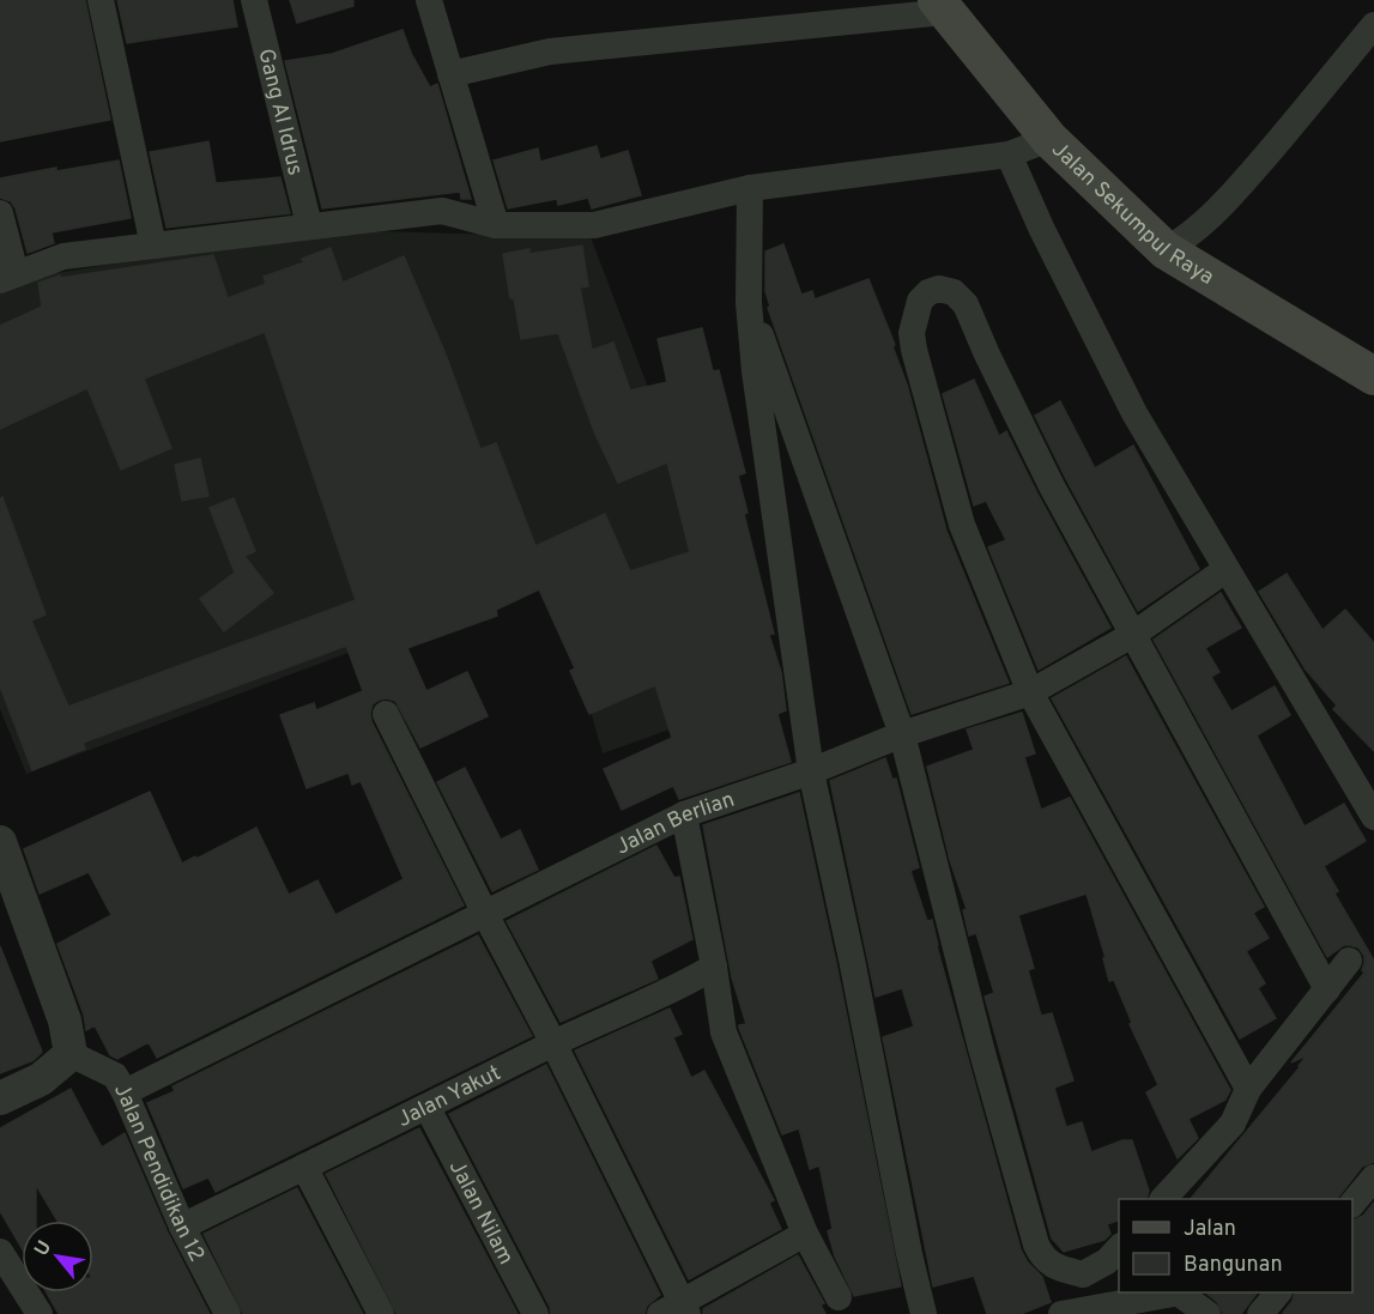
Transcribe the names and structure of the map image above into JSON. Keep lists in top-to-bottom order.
{
  "streets": {
    "main road": ["Jalan Sekumpul Raya"],
    "street": [
      "Gang Al Idrus",
      "Jalan Berlian",
      "Jalan Yakut",
      "Jalan Pendidikan 12",
      "Jalan Nilam"
    ]
  },
  "crossings": [
    ["Jalan Berlian", "Jalan Pendidikan 12"],
    ["Jalan Yakut", "Jalan Pendidikan 12"],
    ["Jalan Yakut", "Jalan Nilam"]
  ],
  "legend": ["Jalan", "Bangunan"],
  "north": "top left"
}
